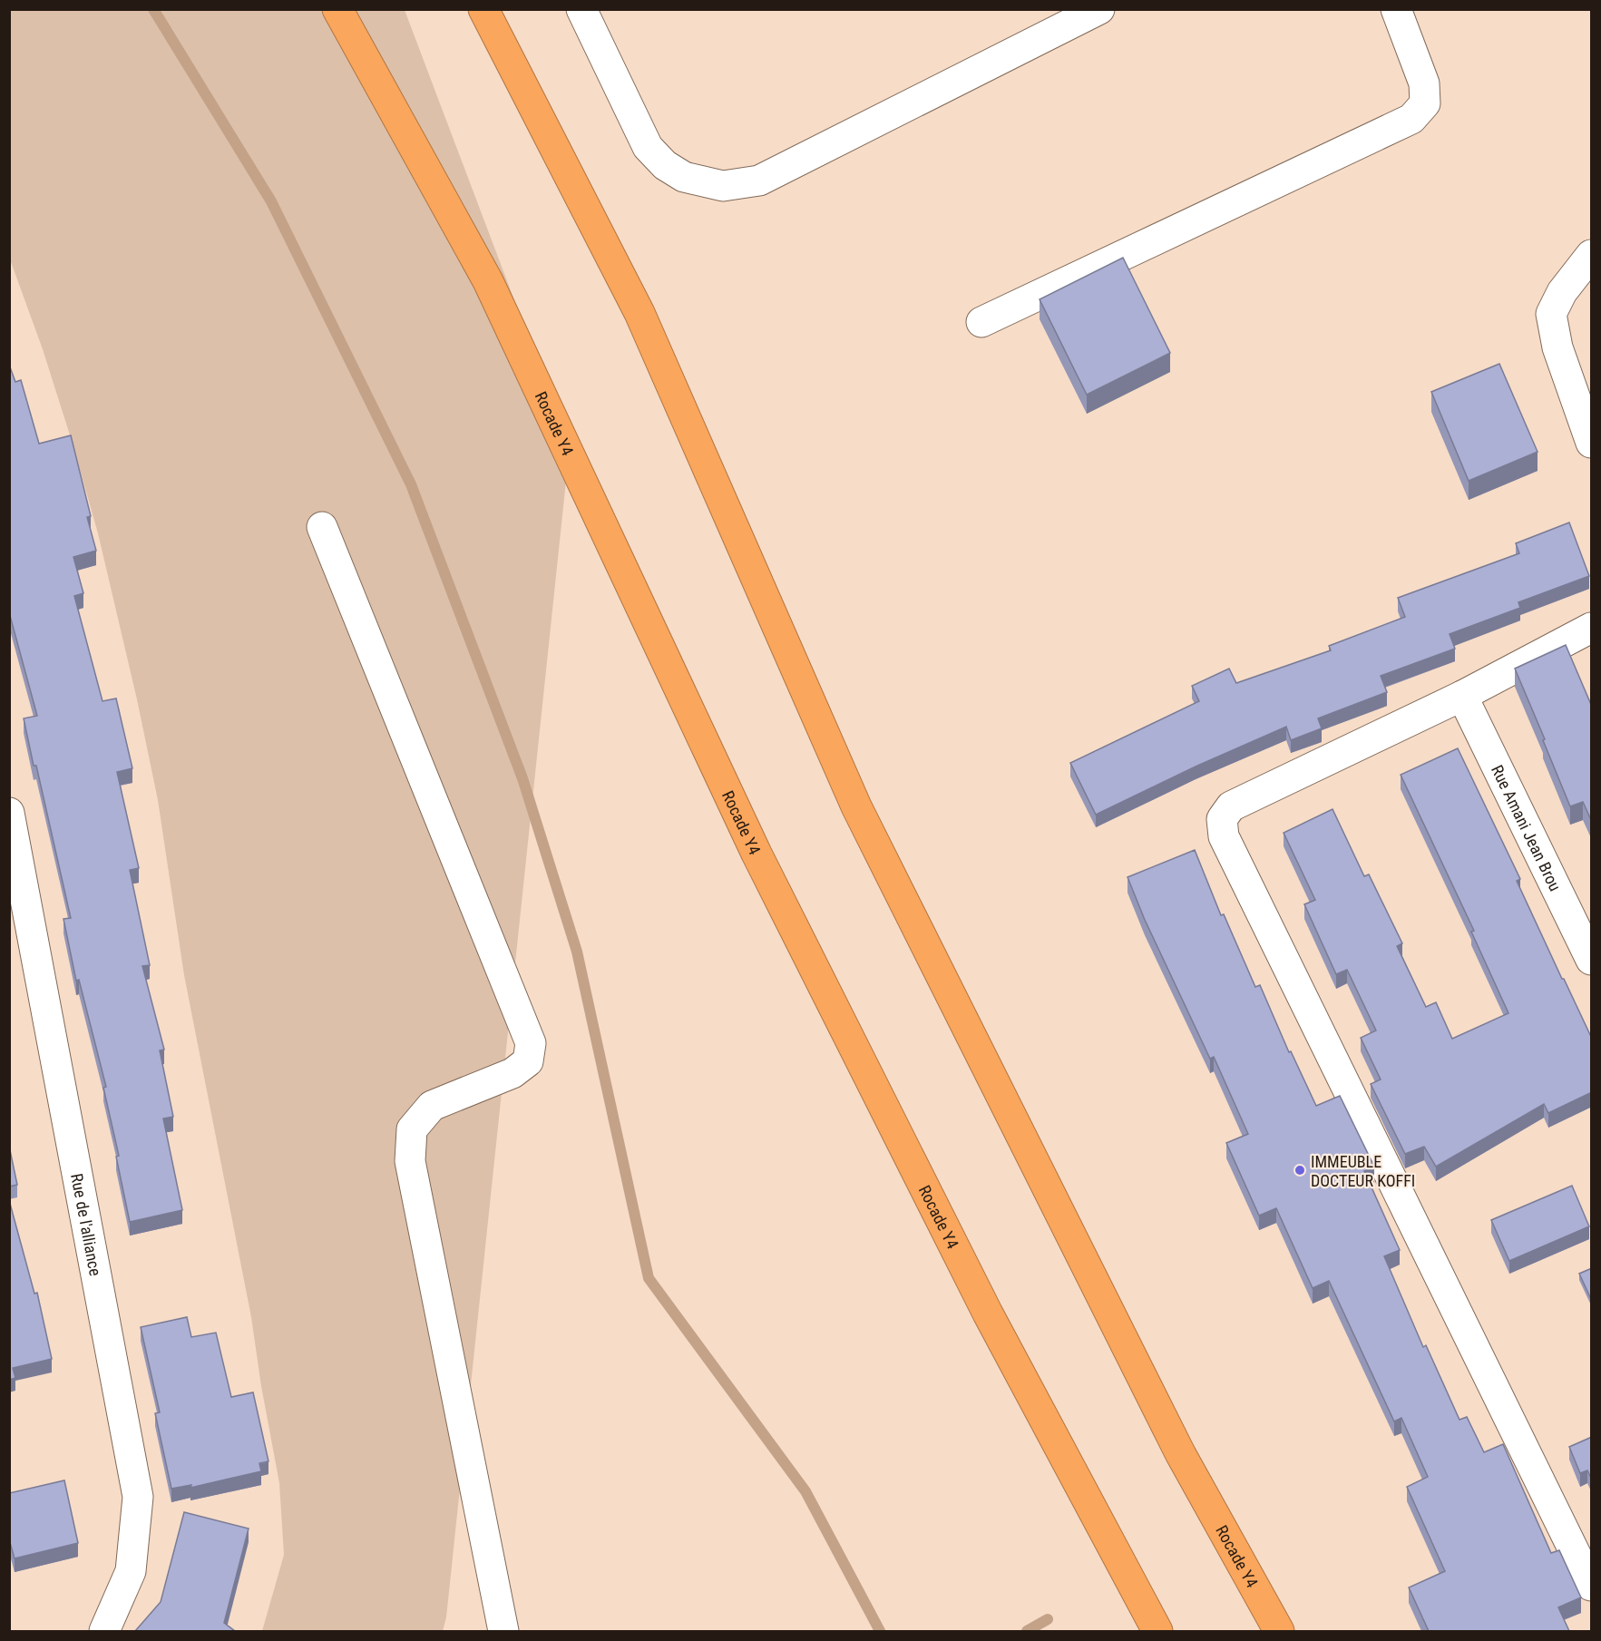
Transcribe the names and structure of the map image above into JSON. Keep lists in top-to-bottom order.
{
  "streets": {
    "highway": ["Rocade Y4"],
    "street": ["Rue Amani Jean Brou", "Rue de l'alliance"]
  },
  "places": ["IMMEUBLE DOCTEUR KOFFI"]
}
